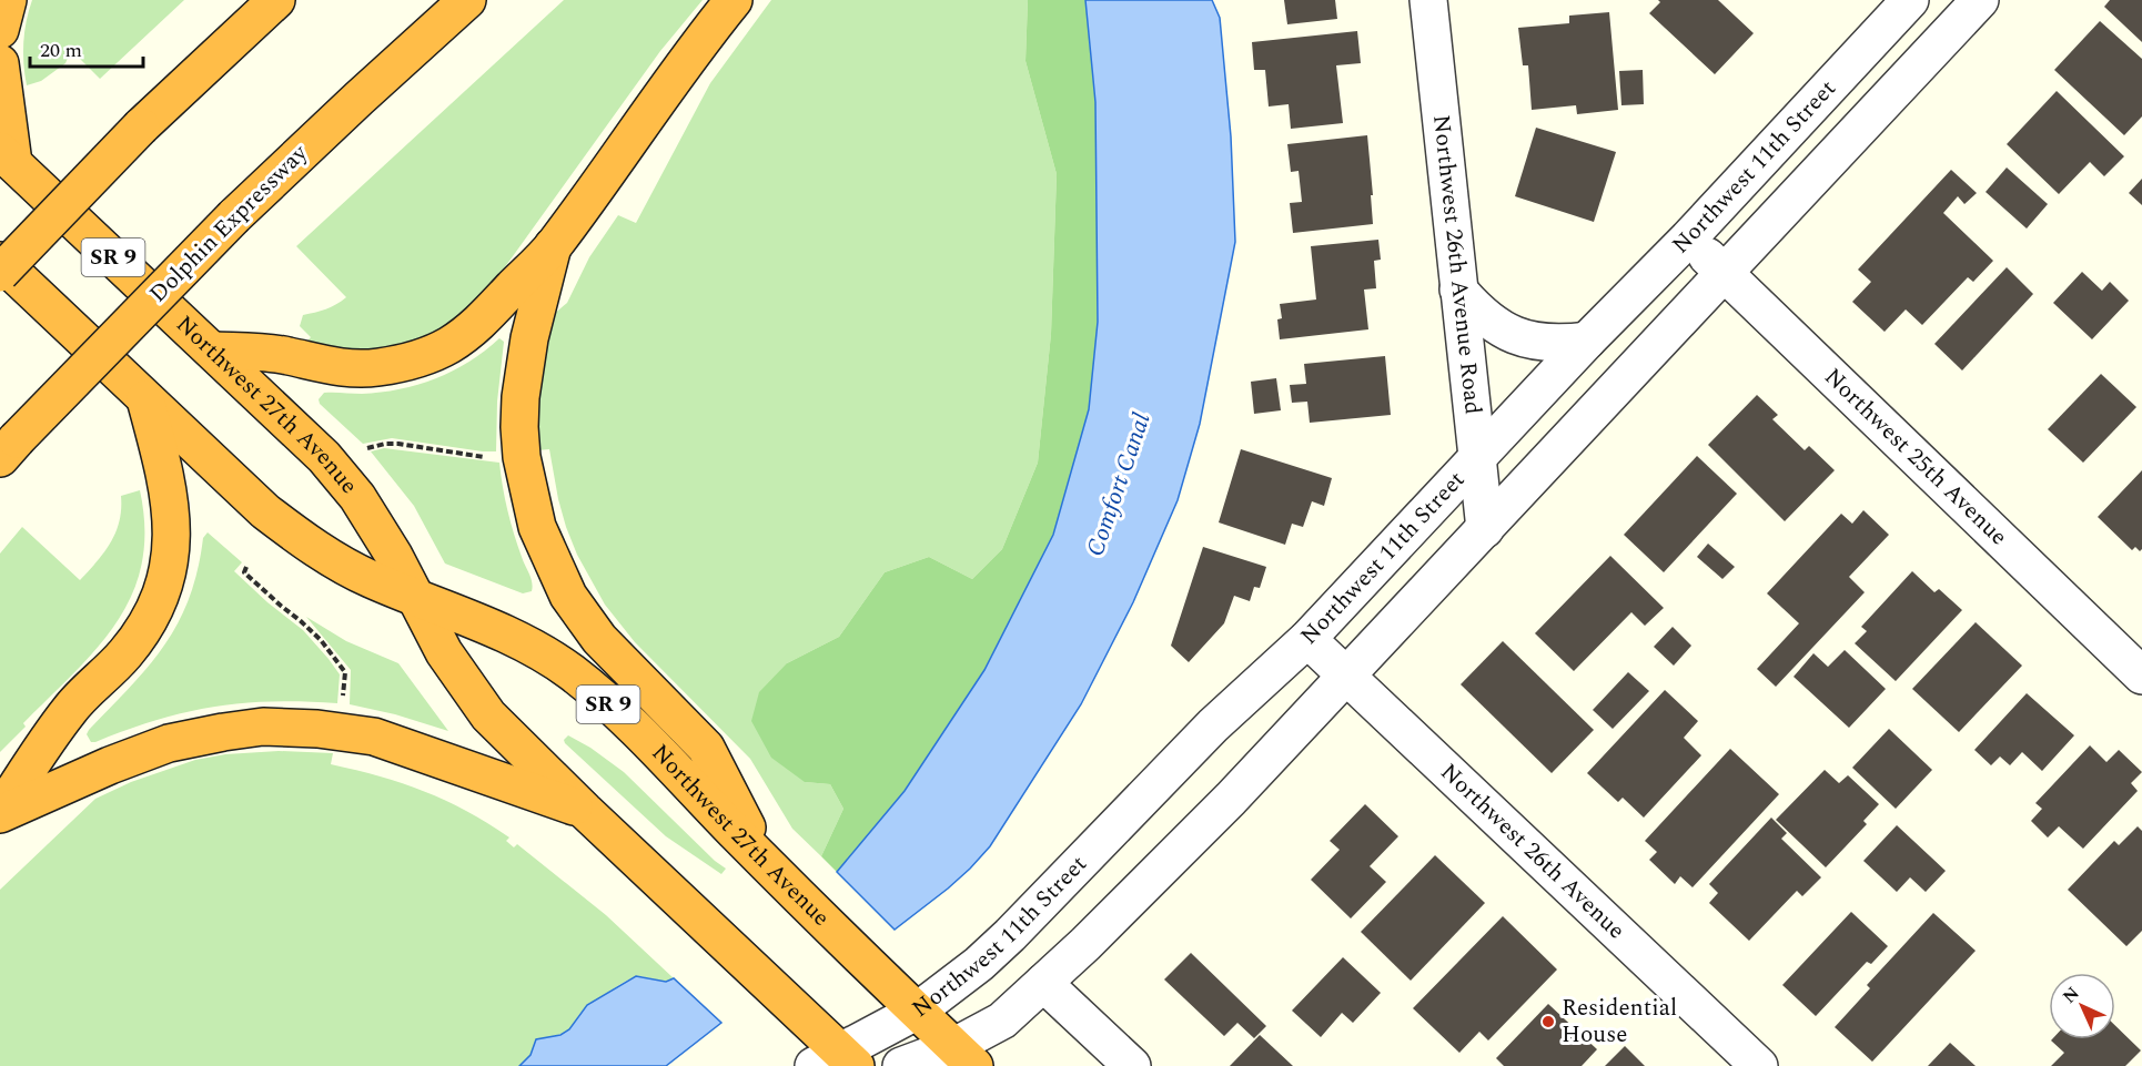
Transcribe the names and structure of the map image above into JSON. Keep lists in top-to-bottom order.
{
  "streets": {
    "highway": ["Dolphin Expressway", "SR 9", "Northwest 27th Avenue"],
    "street": [
      "Northwest 11th Street",
      "Northwest 26th Avenue Road",
      "Northwest 25th Avenue",
      "Northwest 26th Avenue"
    ]
  },
  "crossings": [
    ["Northwest 11th Street", "Northwest 26th Avenue Road"],
    ["Northwest 11th Street", "Northwest 27th Avenue"],
    ["Northwest 11th Street", "Northwest 25th Avenue"],
    ["Northwest 11th Street", "Northwest 26th Avenue"]
  ],
  "water": ["Comfort Canal"],
  "places": ["Residential House"],
  "scale_bar": "20 m",
  "north": "top left"
}
